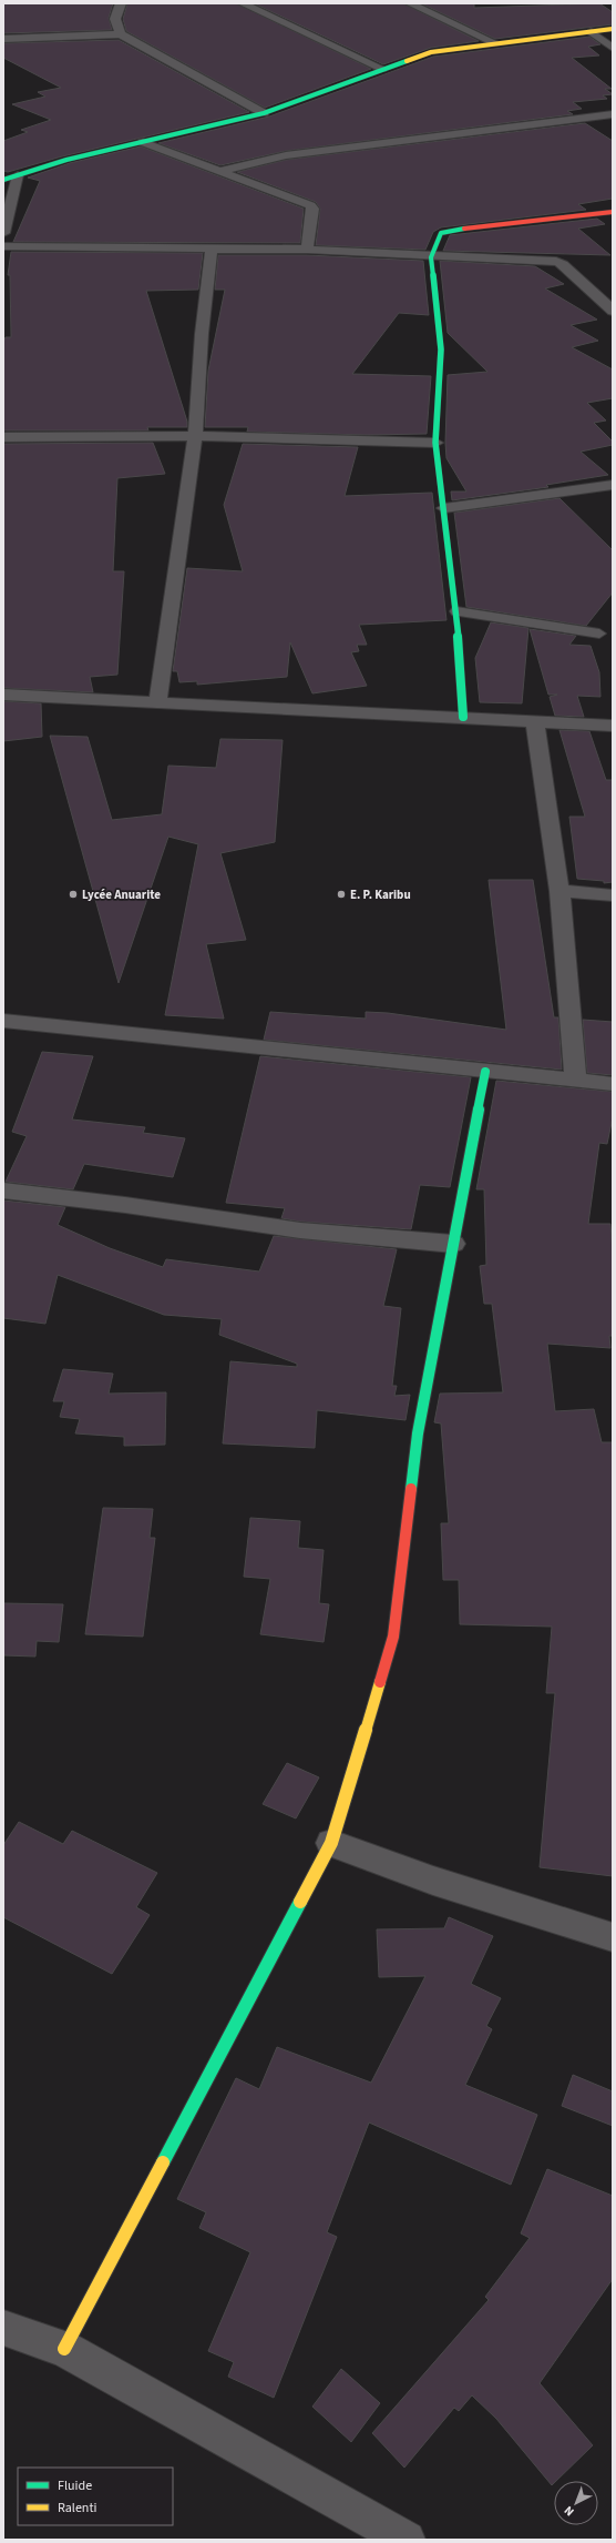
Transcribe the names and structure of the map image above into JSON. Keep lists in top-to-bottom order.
{
  "places": ["Lycée Anuarite", "E. P. Karibu"],
  "legend": ["Fluide", "Ralenti"],
  "north": "bottom left"
}
